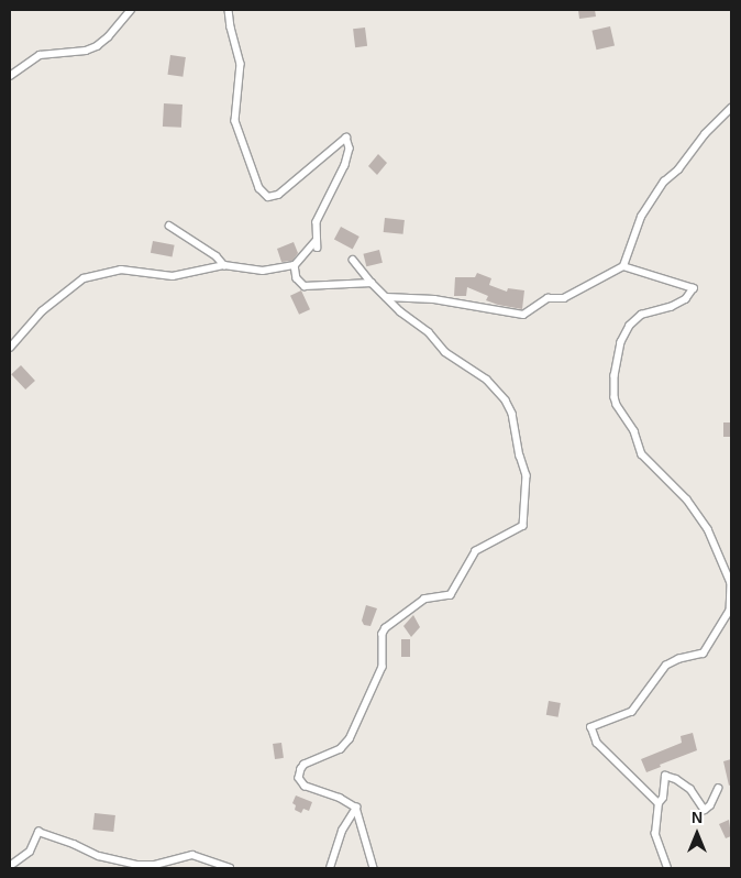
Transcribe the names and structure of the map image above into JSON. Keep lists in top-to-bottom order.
{
  "north": "top"
}
